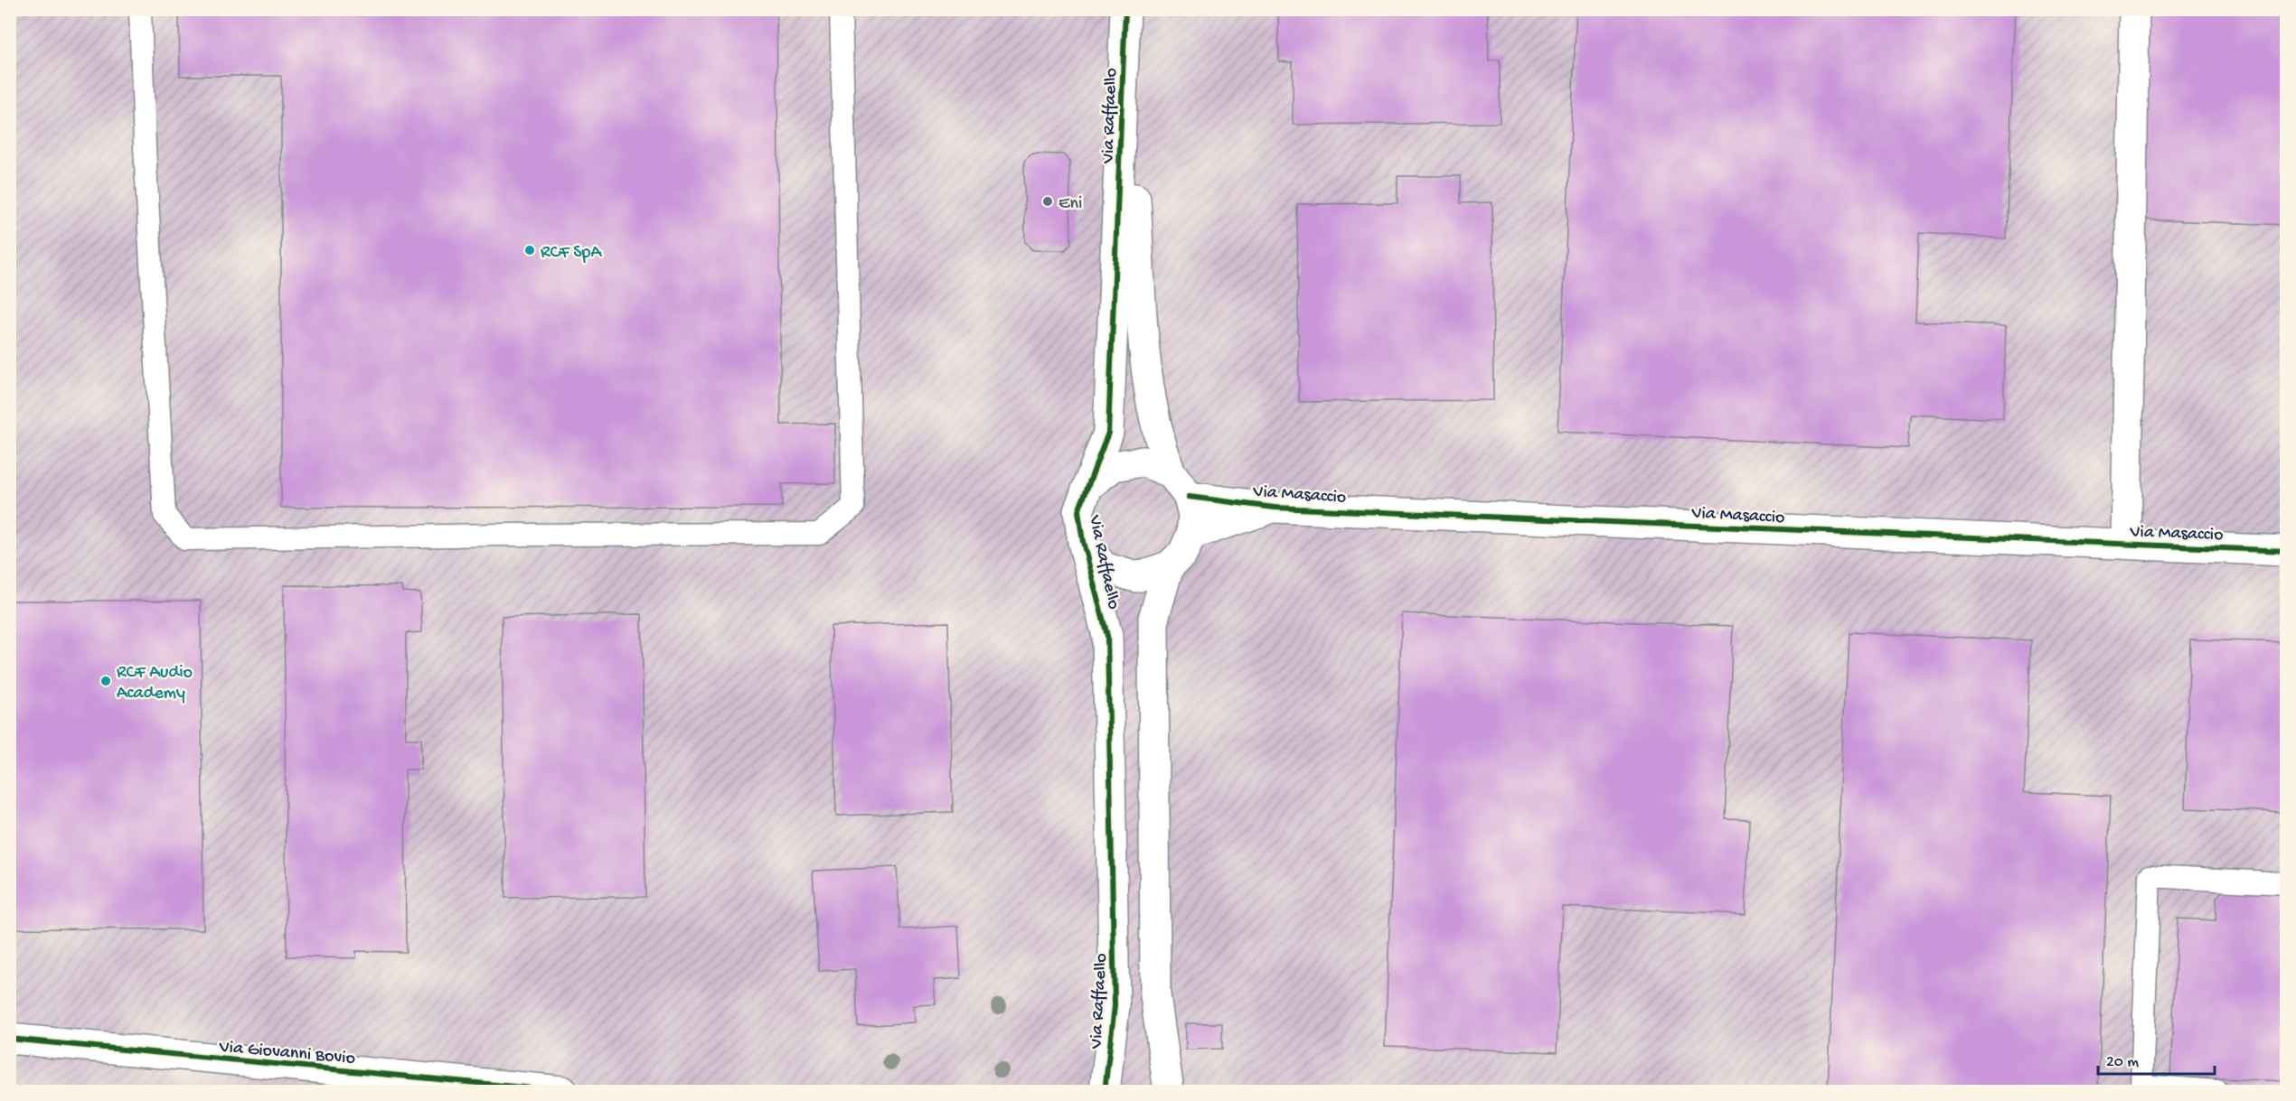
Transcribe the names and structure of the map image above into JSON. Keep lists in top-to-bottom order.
{
  "streets": {
    "street": ["Via Raffaello", "Via Masaccio", "Via Giovanni Bovio"]
  },
  "crossings": [
    ["Via Raffaello", "Via Masaccio"]
  ],
  "places": ["Eni", "RCF SpA", "RCF Audio Academy"],
  "scale_bar": "20 m"
}
